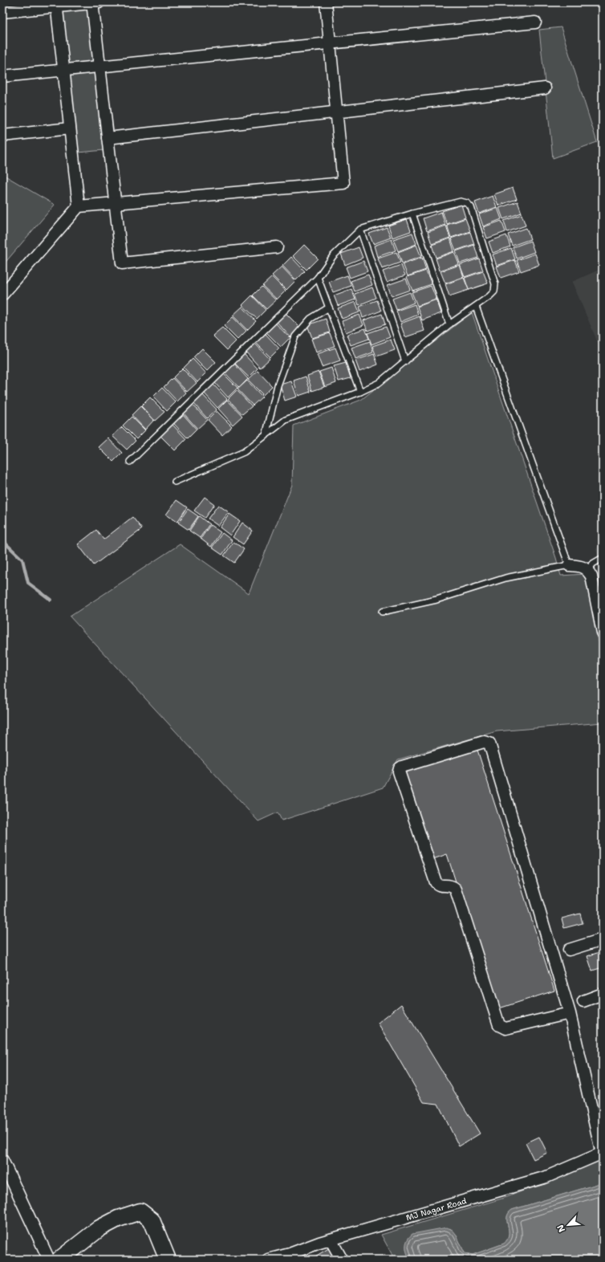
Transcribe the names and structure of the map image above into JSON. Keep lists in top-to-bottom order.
{
  "streets": {
    "street": ["MJ Nagar Road"]
  },
  "north": "bottom left"
}
